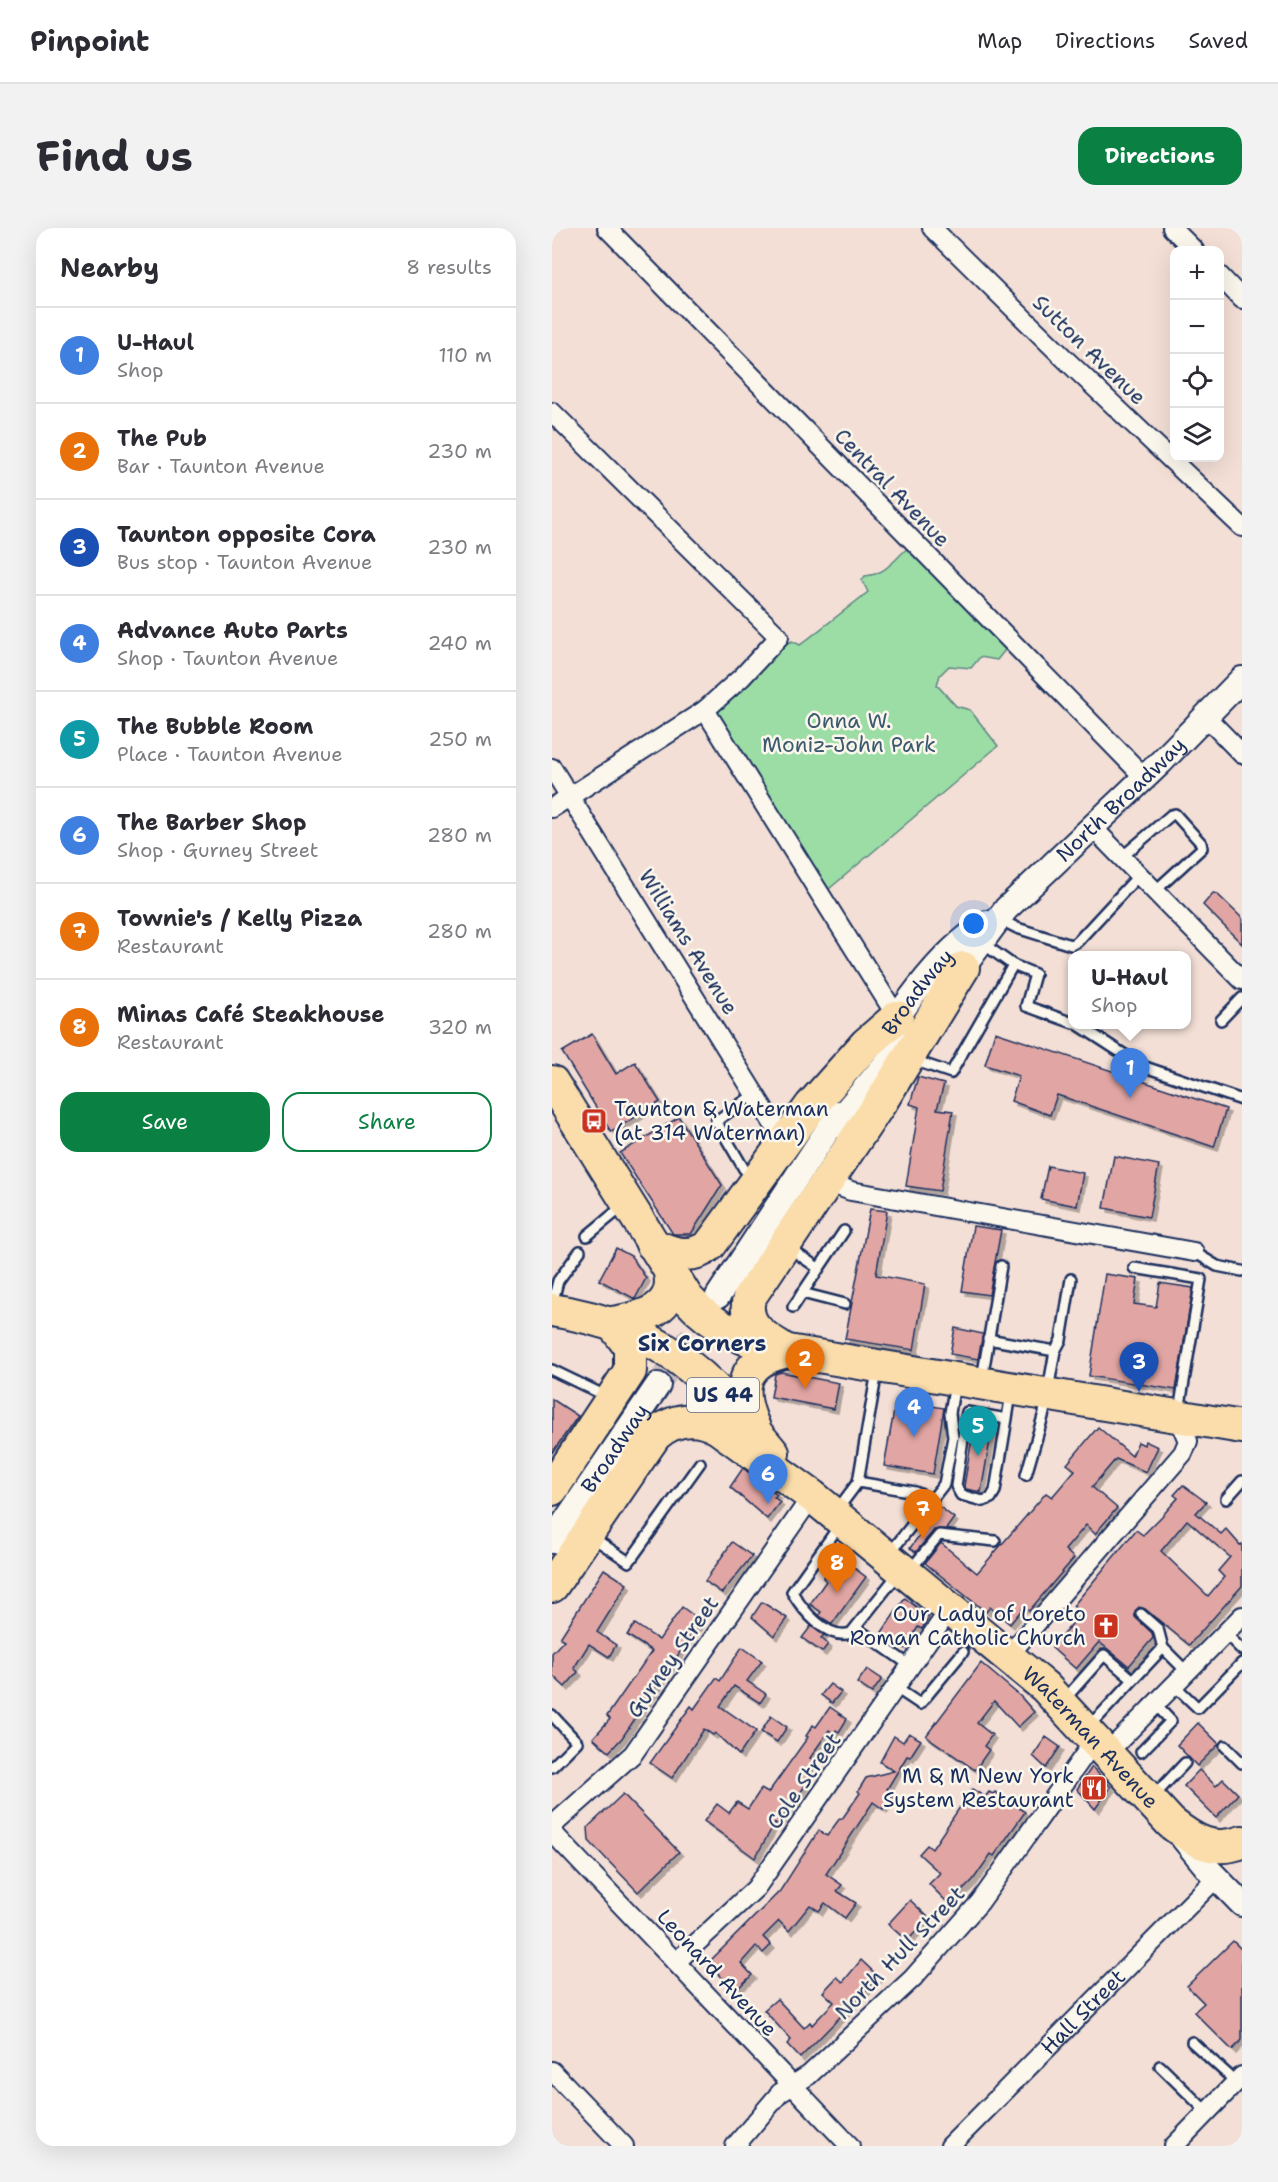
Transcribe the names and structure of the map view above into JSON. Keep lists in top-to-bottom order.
{
  "streets": {
    "highway": ["US 44", "Waterman Avenue"],
    "main road": ["North Broadway", "Broadway"],
    "street": [
      "Sutton Avenue",
      "Central Avenue",
      "Williams Avenue",
      "Gurney Street",
      "Cole Street",
      "North Hull Street",
      "Leonard Avenue",
      "Hall Street"
    ]
  },
  "crossings": [
    ["Central Avenue", "North Broadway"],
    ["North Broadway", "Broadway"],
    ["US 44", "Gurney Street"],
    ["US 44", "Waterman Avenue"],
    ["Gurney Street", "Waterman Avenue"],
    ["Waterman Avenue", "Cole Street"],
    ["Waterman Avenue", "North Hull Street"],
    ["Waterman Avenue", "Hall Street"],
    ["Cole Street", "Leonard Avenue"],
    ["North Hull Street", "Leonard Avenue"]
  ],
  "districts": ["Six Corners"],
  "parks": ["Onna W. Moniz-John Park"],
  "places": {
    "bus stop": ["Taunton & Waterman (at 314 Waterman)"],
    "church": ["Our Lady of Loreto Roman Catholic Church"],
    "restaurant": ["M & M New York System Restaurant"]
  },
  "page": {
    "header": "Pinpoint",
    "nav": ["Map", "Directions", "Saved"],
    "buttons": [
      "Directions",
      ["Save", "Share"]
    ],
    "title": "Find us",
    "heading": ["Nearby", "8 results"],
    "map_buttons": ["+", "−"],
    "list": [
      {
        "mark": "1",
        "name": "U-Haul",
        "note": "Shop",
        "value": "110 m"
      },
      {
        "mark": "2",
        "name": "The Pub",
        "note": "Bar · Taunton Avenue",
        "value": "230 m"
      },
      {
        "mark": "3",
        "name": "Taunton opposite Cora",
        "note": "Bus stop · Taunton Avenue",
        "value": "230 m"
      },
      {
        "mark": "4",
        "name": "Advance Auto Parts",
        "note": "Shop · Taunton Avenue",
        "value": "240 m"
      },
      {
        "mark": "5",
        "name": "The Bubble Room",
        "note": "Place · Taunton Avenue",
        "value": "250 m"
      },
      {
        "mark": "6",
        "name": "The Barber Shop",
        "note": "Shop · Gurney Street",
        "value": "280 m"
      },
      {
        "mark": "7",
        "name": "Townie's / Kelly Pizza",
        "note": "Restaurant",
        "value": "280 m"
      },
      {
        "mark": "8",
        "name": "Minas Café Steakhouse",
        "note": "Restaurant",
        "value": "320 m"
      }
    ],
    "popup": ["U-Haul", "Shop"],
    "pins": [
      "1",
      "2",
      "3",
      "4",
      "5",
      "6",
      "7",
      "8"
    ]
  }
}
